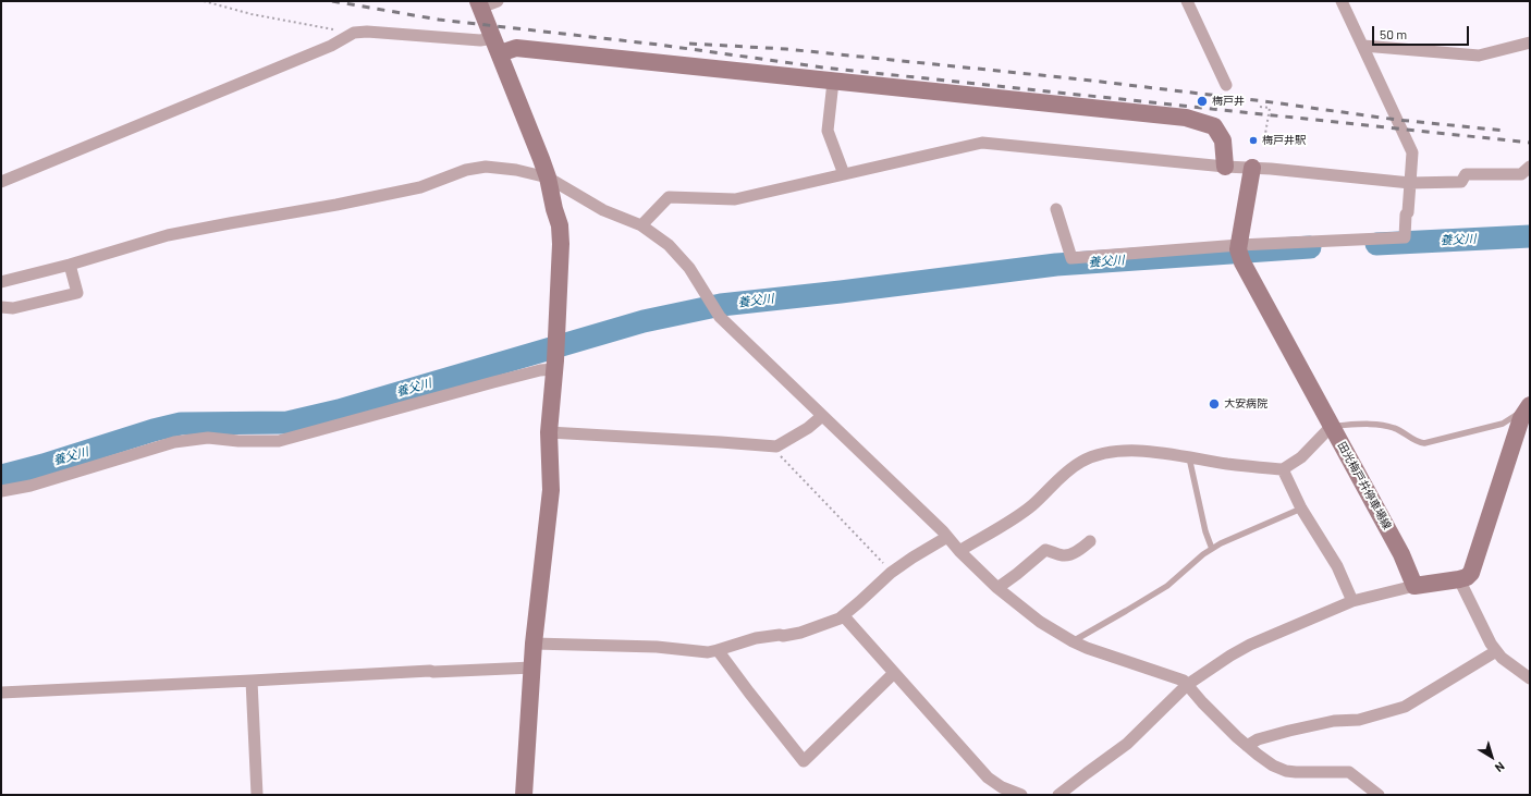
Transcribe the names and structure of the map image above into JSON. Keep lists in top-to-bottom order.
{
  "streets": {
    "street": ["田光梅戸井停車場線"]
  },
  "water": ["養父川"],
  "places": ["梅戸井", "梅戸井駅", "大安病院"],
  "scale_bar": "50 m",
  "north": "bottom right"
}
